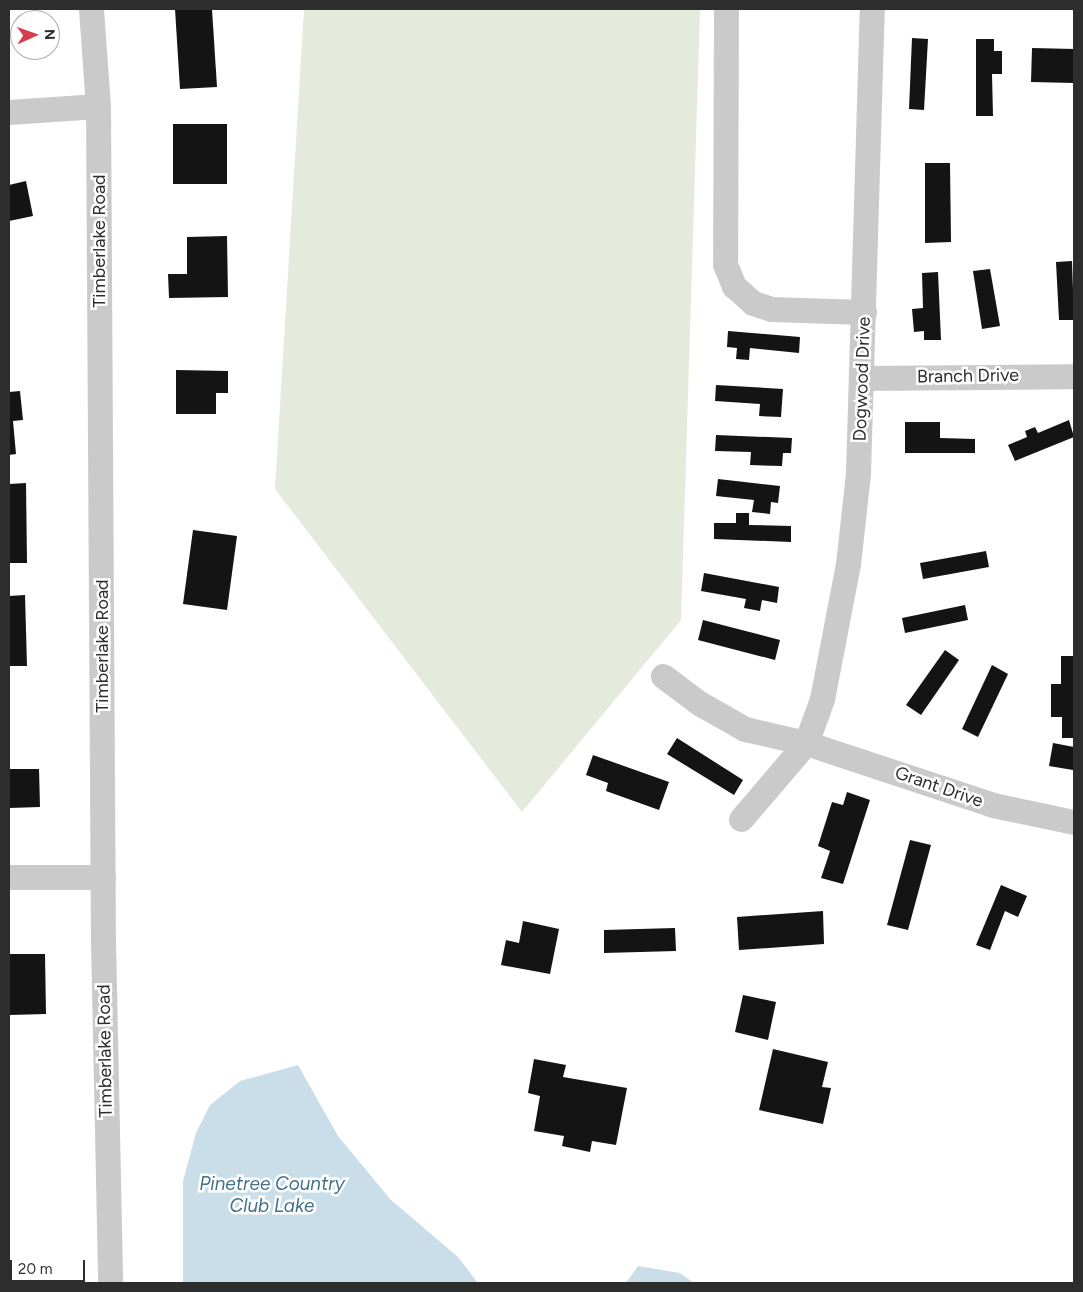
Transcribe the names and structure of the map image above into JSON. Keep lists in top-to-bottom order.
{
  "streets": {
    "street": [
      "Timberlake Road",
      "Branch Drive",
      "Dogwood Drive",
      "Grant Drive"
    ]
  },
  "crossings": [
    ["Branch Drive", "Dogwood Drive"],
    ["Dogwood Drive", "Grant Drive"]
  ],
  "water": ["Pinetree Country Club Lake"],
  "scale_bar": "20 m",
  "north": "right"
}
